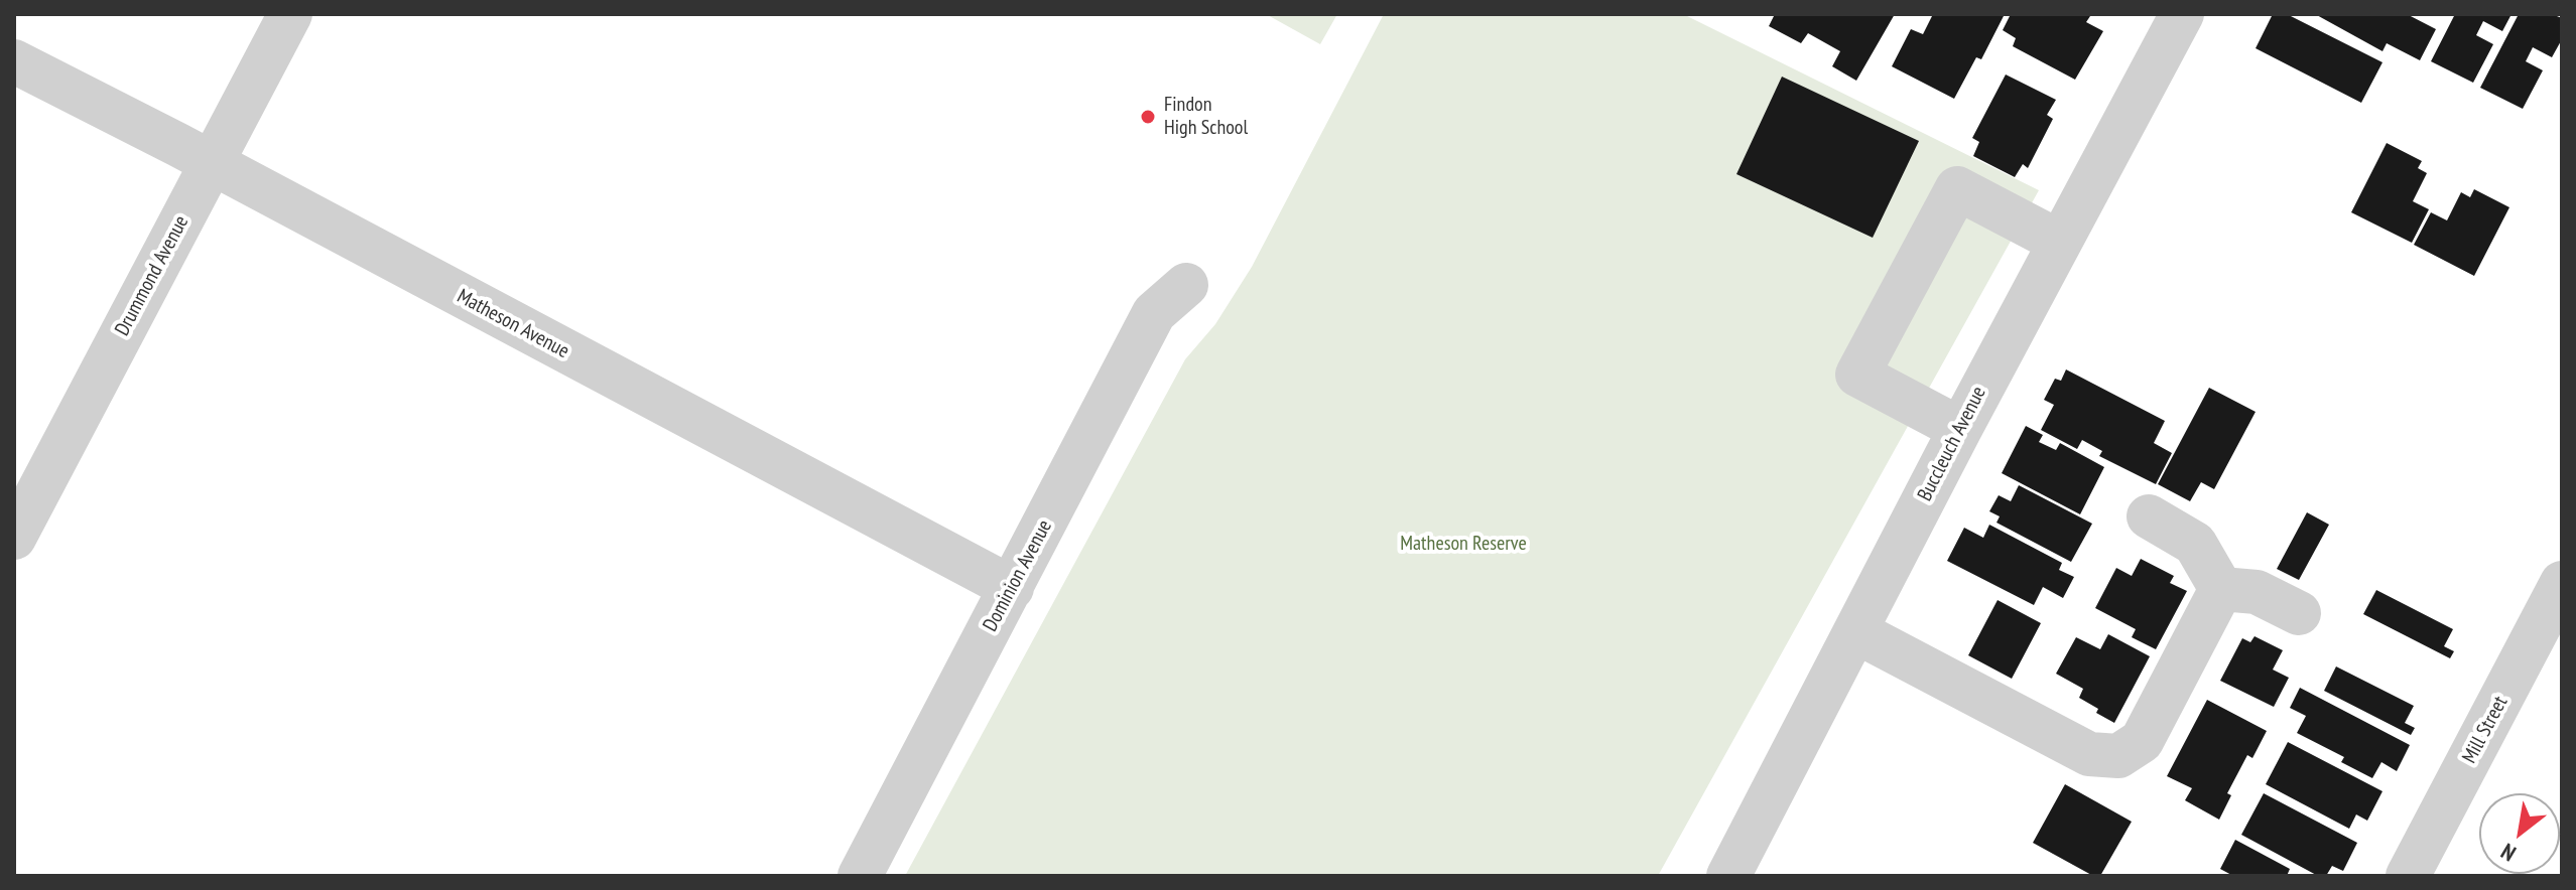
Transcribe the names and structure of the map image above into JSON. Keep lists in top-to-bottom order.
{
  "streets": {
    "street": [
      "Drummond Avenue",
      "Matheson Avenue",
      "Buccleuch Avenue",
      "Dominion Avenue",
      "Mill Street"
    ]
  },
  "crossings": [
    ["Drummond Avenue", "Matheson Avenue"],
    ["Matheson Avenue", "Dominion Avenue"]
  ],
  "parks": ["Matheson Reserve"],
  "places": ["Findon High School"],
  "north": "bottom left"
}
